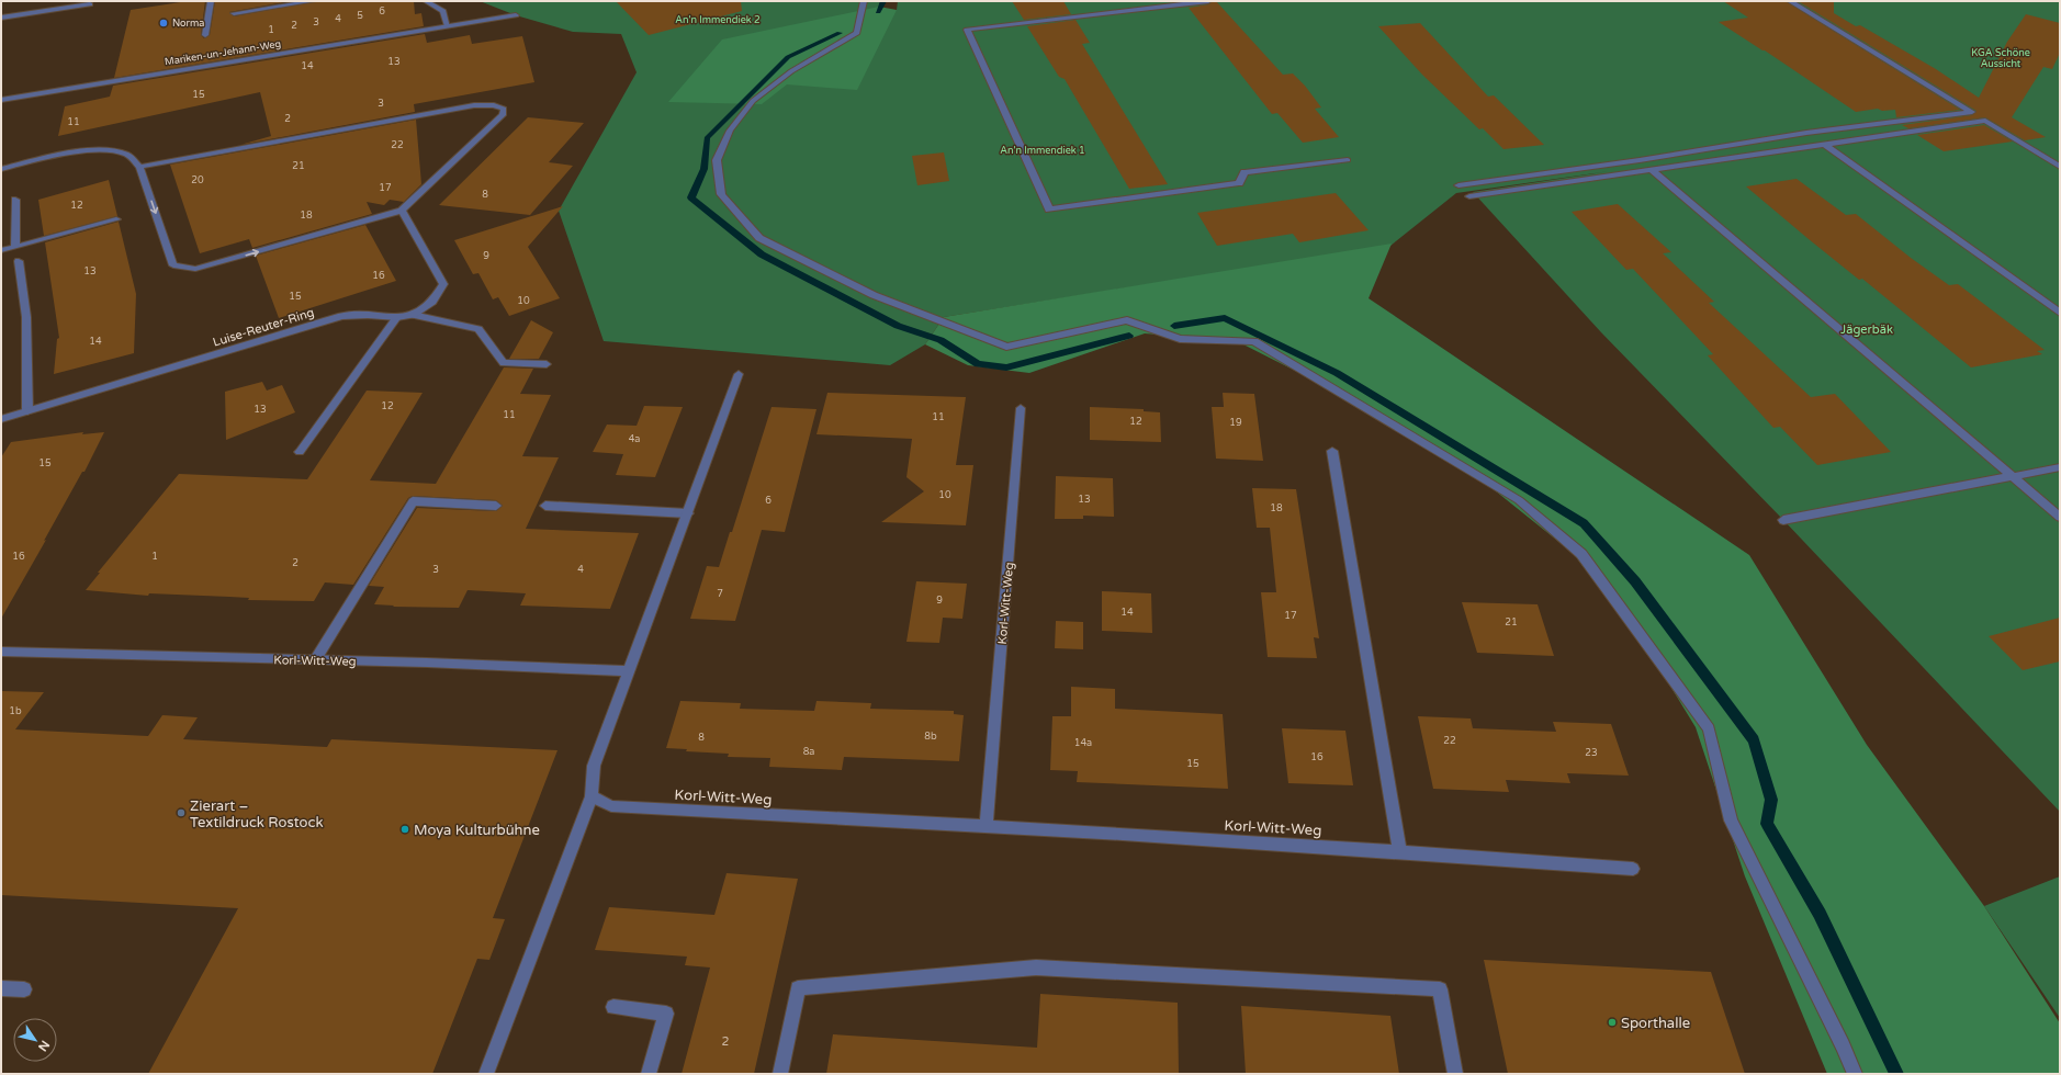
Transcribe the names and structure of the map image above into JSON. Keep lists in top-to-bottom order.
{
  "streets": {
    "street": ["Mariken-un-Jehann-Weg", "Luise-Reuter-Ring", "Korl-Witt-Weg"]
  },
  "parks": [
    "An'n Immendiek 2",
    "KGA Schöne Aussicht",
    "An'n Immendiek 1",
    "Jägerbäk"
  ],
  "places": [
    "Norma",
    "Zierart – Textildruck Rostock",
    "Moya Kulturbühne",
    "Sporthalle"
  ],
  "house_numbers": [
    "6",
    "5",
    "4",
    "3",
    "2",
    "1",
    "13",
    "14",
    "15",
    "3",
    "2",
    "11",
    "22",
    "21",
    "20",
    "17",
    "8",
    "12",
    "18",
    "9",
    "13",
    "16",
    "15",
    "10",
    "14",
    "12",
    "13",
    "11",
    "11",
    "12",
    "19",
    "4a",
    "15",
    "10",
    "13",
    "6",
    "18",
    "16",
    "1",
    "2",
    "3",
    "4",
    "7",
    "9",
    "14",
    "17",
    "21",
    "1b",
    "8b",
    "8",
    "22",
    "14a",
    "8a",
    "23",
    "16",
    "15",
    "2"
  ],
  "north": "bottom right"
}
